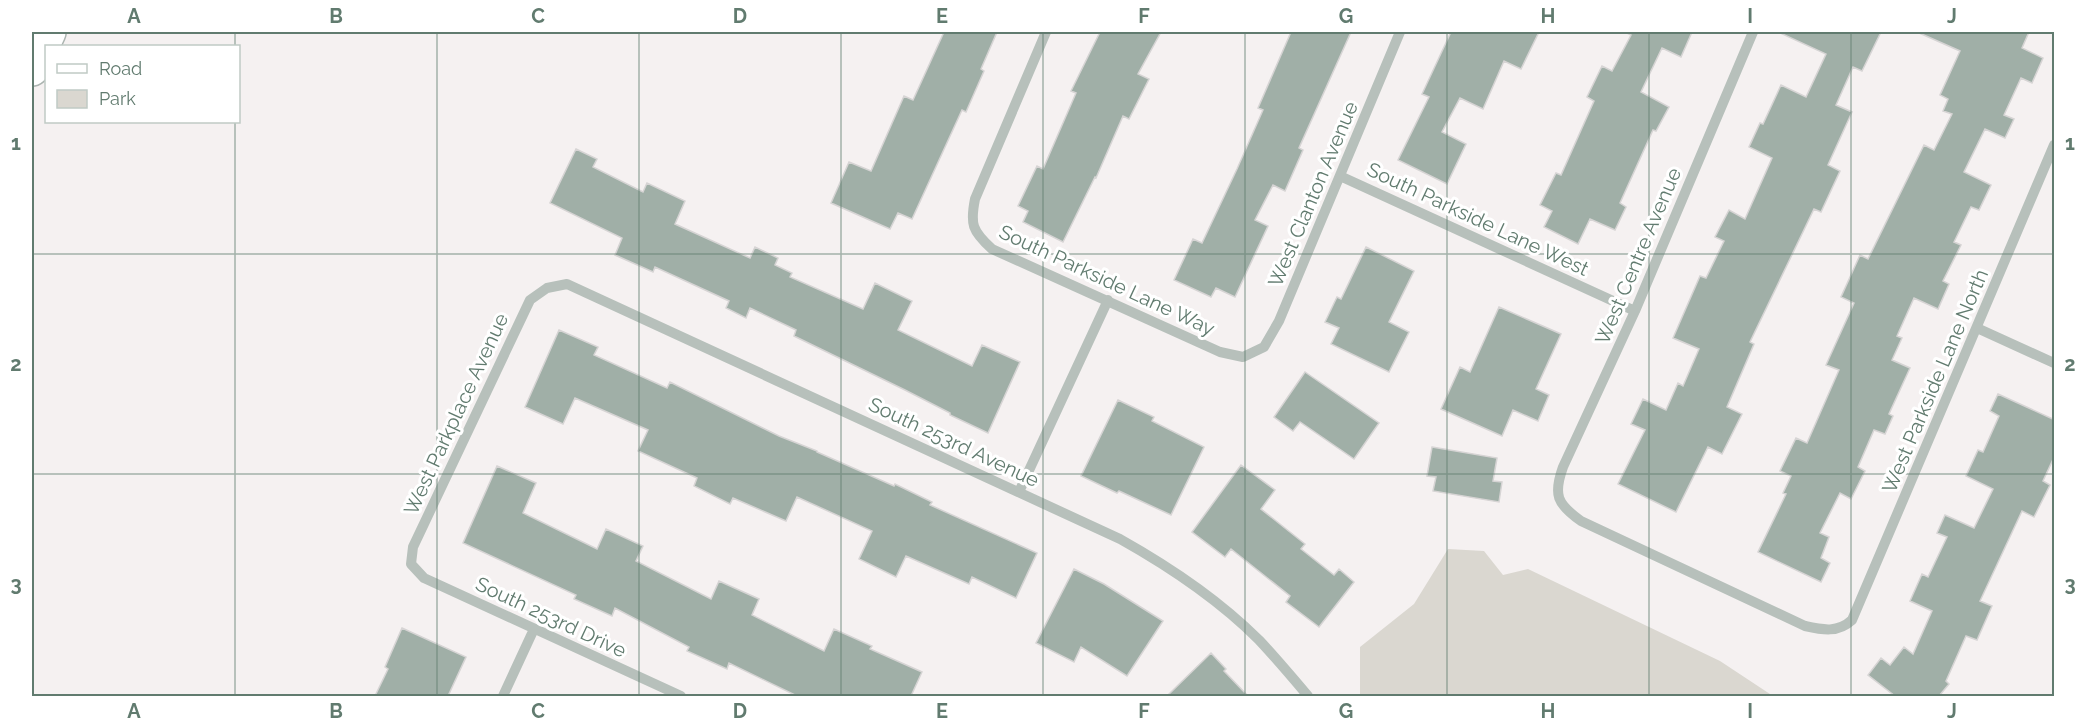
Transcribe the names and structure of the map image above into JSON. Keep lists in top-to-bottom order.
{
  "streets": {
    "street": [
      "West Clanton Avenue",
      "South Parkside Lane West",
      "West Centre Avenue",
      "South Parkside Lane Way",
      "West Parkside Lane North",
      "West Parkplace Avenue",
      "South 253rd Avenue",
      "South 253rd Drive"
    ]
  },
  "crossings": [
    ["West Clanton Avenue", "South Parkside Lane West"],
    ["West Clanton Avenue", "South Parkside Lane Way"],
    ["South Parkside Lane West", "West Centre Avenue"],
    ["West Centre Avenue", "West Parkside Lane North"],
    ["West Parkplace Avenue", "South 253rd Avenue"],
    ["West Parkplace Avenue", "South 253rd Drive"]
  ],
  "legend": ["Road", "Park"],
  "grid": {
    "columns": [
      "A",
      "B",
      "C",
      "D",
      "E",
      "F",
      "G",
      "H",
      "I",
      "J"
    ],
    "rows": ["1", "2", "3"]
  }
}
